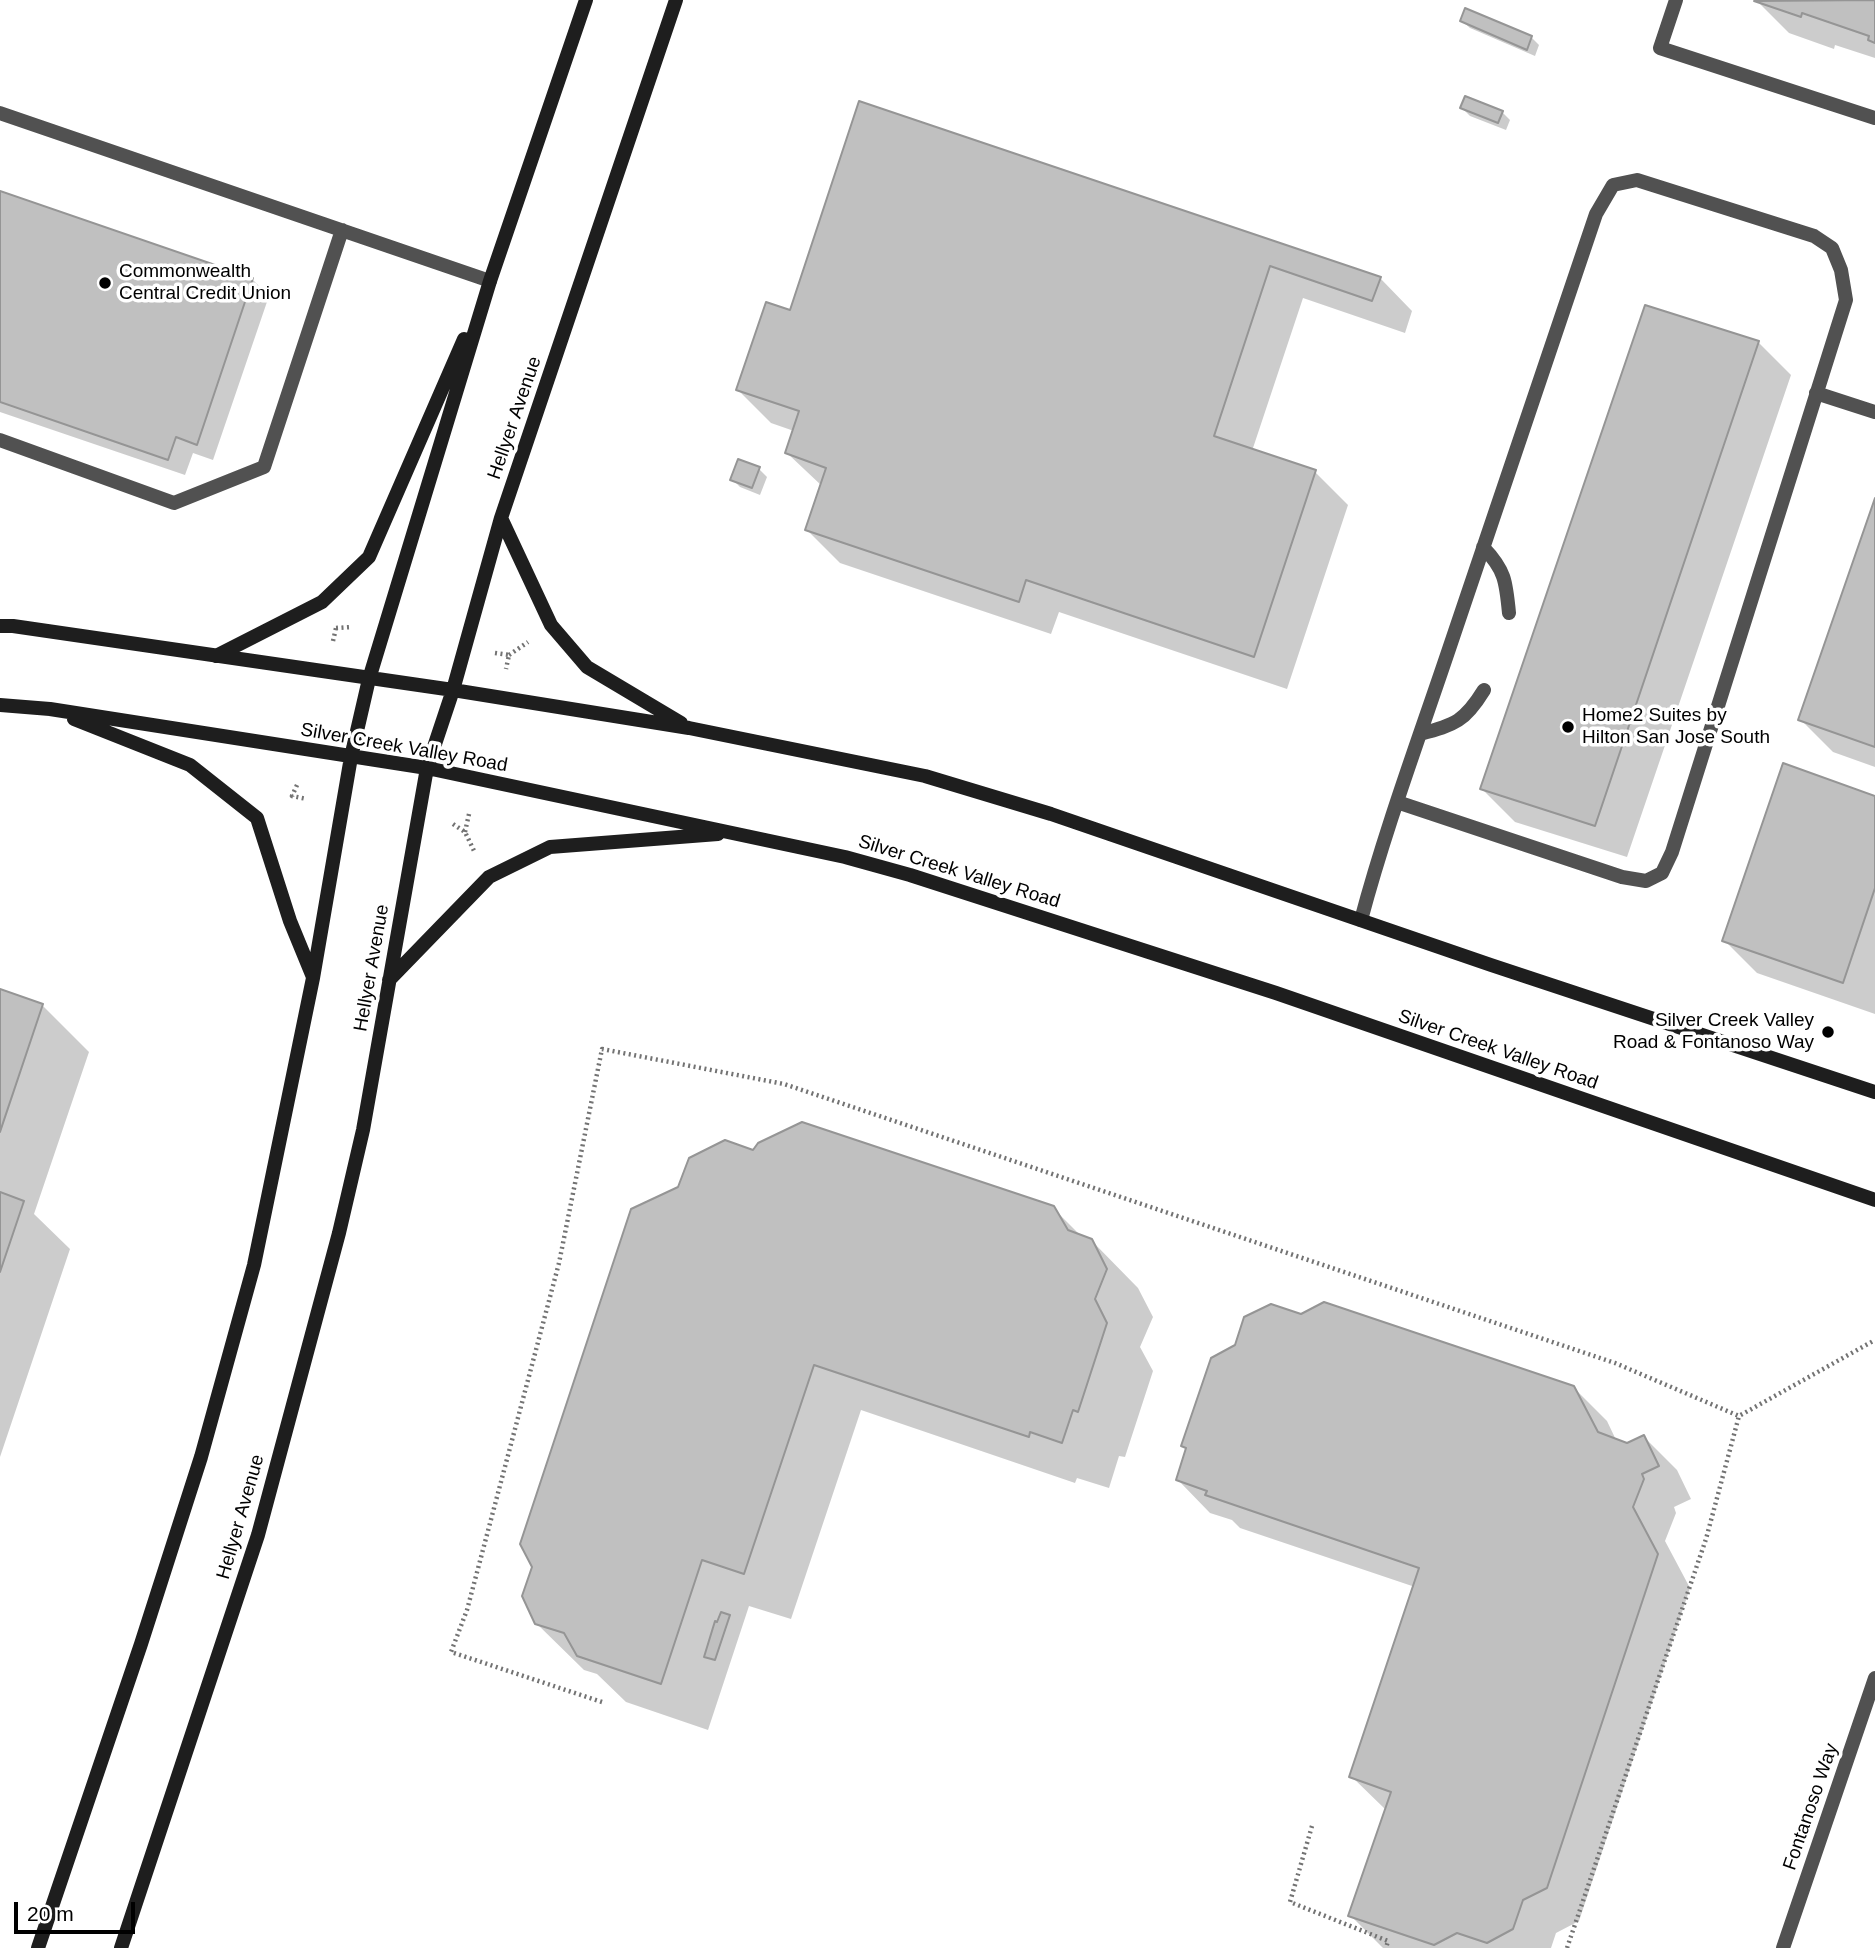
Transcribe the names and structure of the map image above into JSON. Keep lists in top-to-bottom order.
{
  "streets": {
    "main road": ["Hellyer Avenue", "Silver Creek Valley Road"],
    "street": ["Fontanoso Way"]
  },
  "crossings": [
    ["Hellyer Avenue", "Silver Creek Valley Road"]
  ],
  "places": ["Commonwealth Central Credit Union", "Home2 Suites by Hilton San Jose South", "Silver Creek Valley Road & Fontanoso Way"],
  "scale_bar": "20 m"
}
